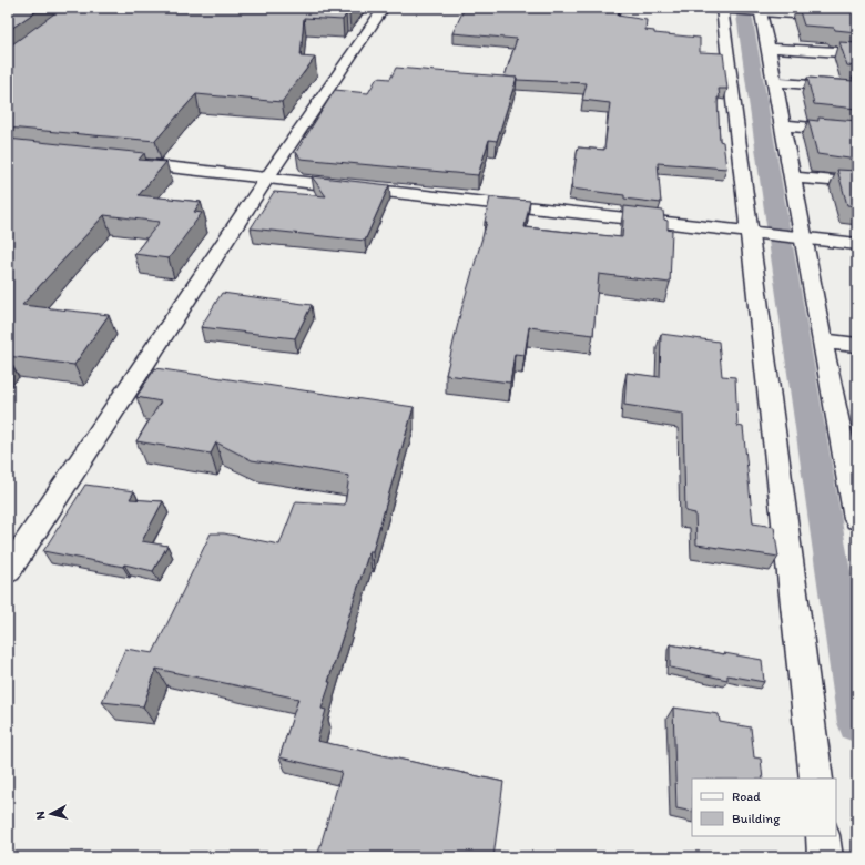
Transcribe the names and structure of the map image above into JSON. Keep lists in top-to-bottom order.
{
  "legend": ["Road", "Building"],
  "north": "left"
}
